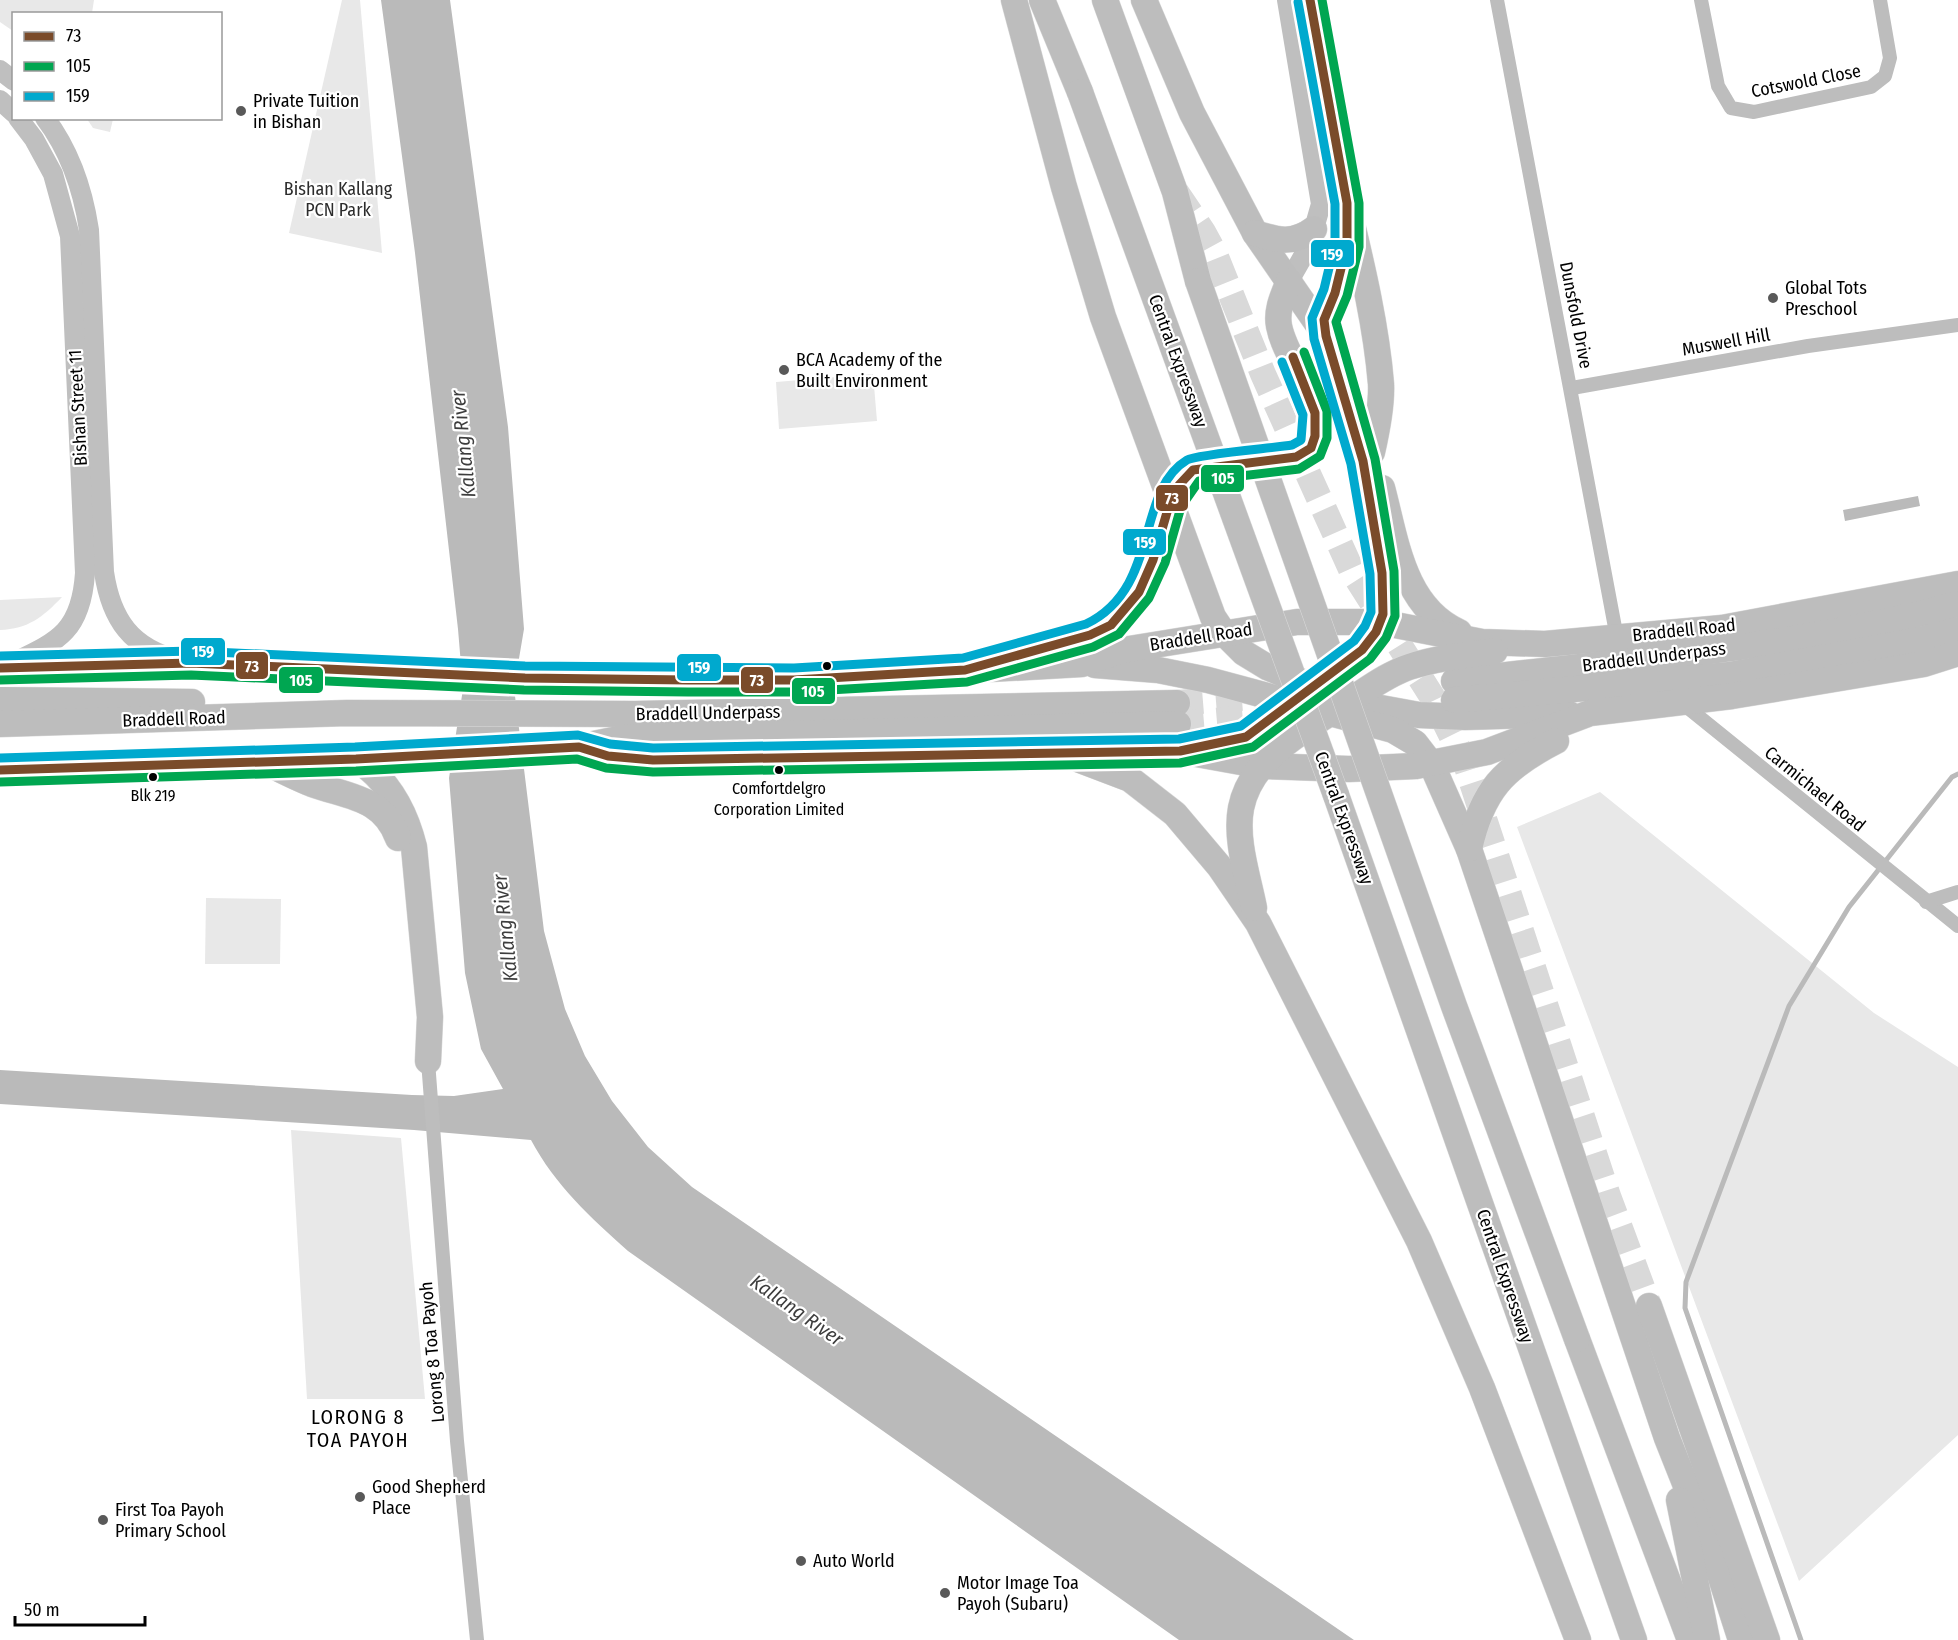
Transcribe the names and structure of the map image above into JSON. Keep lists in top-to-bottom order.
{
  "streets": {
    "highway": ["Central Expressway", "Braddell Road", "Braddell Underpass"],
    "street": [
      "Cotswold Close",
      "Dunsfold Drive",
      "Muswell Hill",
      "Bishan Street 11",
      "Carmichael Road",
      "Lorong 8 Toa Payoh"
    ]
  },
  "crossings": [
    ["Dunsfold Drive", "Muswell Hill"],
    ["Dunsfold Drive", "Braddell Road"],
    ["Bishan Street 11", "Braddell Road"],
    ["Braddell Road", "Braddell Underpass"]
  ],
  "districts": ["LORONG 8 TOA PAYOH"],
  "water": ["Kallang River"],
  "parks": ["Bishan Kallang PCN Park"],
  "places": [
    "Private Tuition in Bishan",
    "Global Tots Preschool",
    "BCA Academy of the Built Environment",
    "Comfortdelgro Corporation Limited",
    "Blk 219",
    "Good Shepherd Place",
    "First Toa Payoh Primary School",
    "Auto World",
    "Motor Image Toa Payoh (Subaru)"
  ],
  "lines": ["transit line 73", "transit line 105", "transit line 159"],
  "legend": ["73", "105", "159"],
  "scale_bar": "50 m"
}
